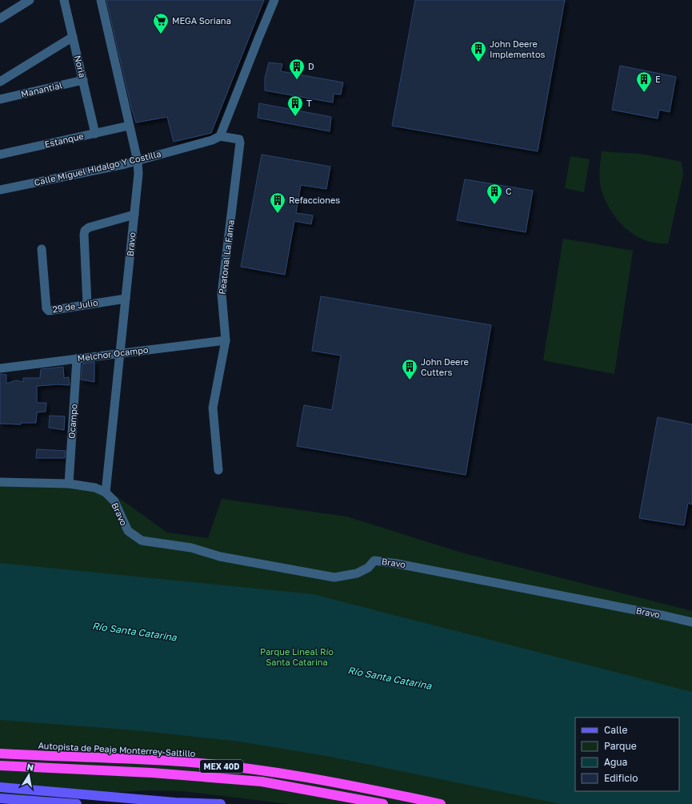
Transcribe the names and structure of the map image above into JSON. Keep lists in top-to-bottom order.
{
  "streets": {
    "highway": ["Autopista de Peaje Monterrey-Saltillo", "MEX 40D"],
    "street": [
      "Noria",
      "Manantial",
      "Estanque",
      "Calle Miguel Hidalgo Y Costilla",
      "Bravo",
      "Peatonal La Fama",
      "29 de Julio",
      "Melchor Ocampo",
      "Ocampo"
    ]
  },
  "crossings": [
    ["Noria", "Manantial"],
    ["Noria", "Estanque"],
    ["Estanque", "Bravo"],
    ["Calle Miguel Hidalgo Y Costilla", "Bravo"],
    ["Calle Miguel Hidalgo Y Costilla", "Peatonal La Fama"],
    ["Bravo", "29 de Julio"],
    ["Bravo", "Melchor Ocampo"],
    ["Bravo", "Ocampo"],
    ["Peatonal La Fama", "Melchor Ocampo"],
    ["Melchor Ocampo", "Ocampo"]
  ],
  "water": ["Río Santa Catarina"],
  "parks": ["Parque Lineal Río Santa Catarina"],
  "places": {
    "supermarket": ["MEGA Soriana"],
    "building": [
      "John Deere Implementos",
      "D",
      "E",
      "T",
      "C",
      "Refacciones",
      "John Deere Cutters"
    ]
  },
  "legend": [
    "Calle",
    "Parque",
    "Agua",
    "Edificio"
  ],
  "north": "top"
}
